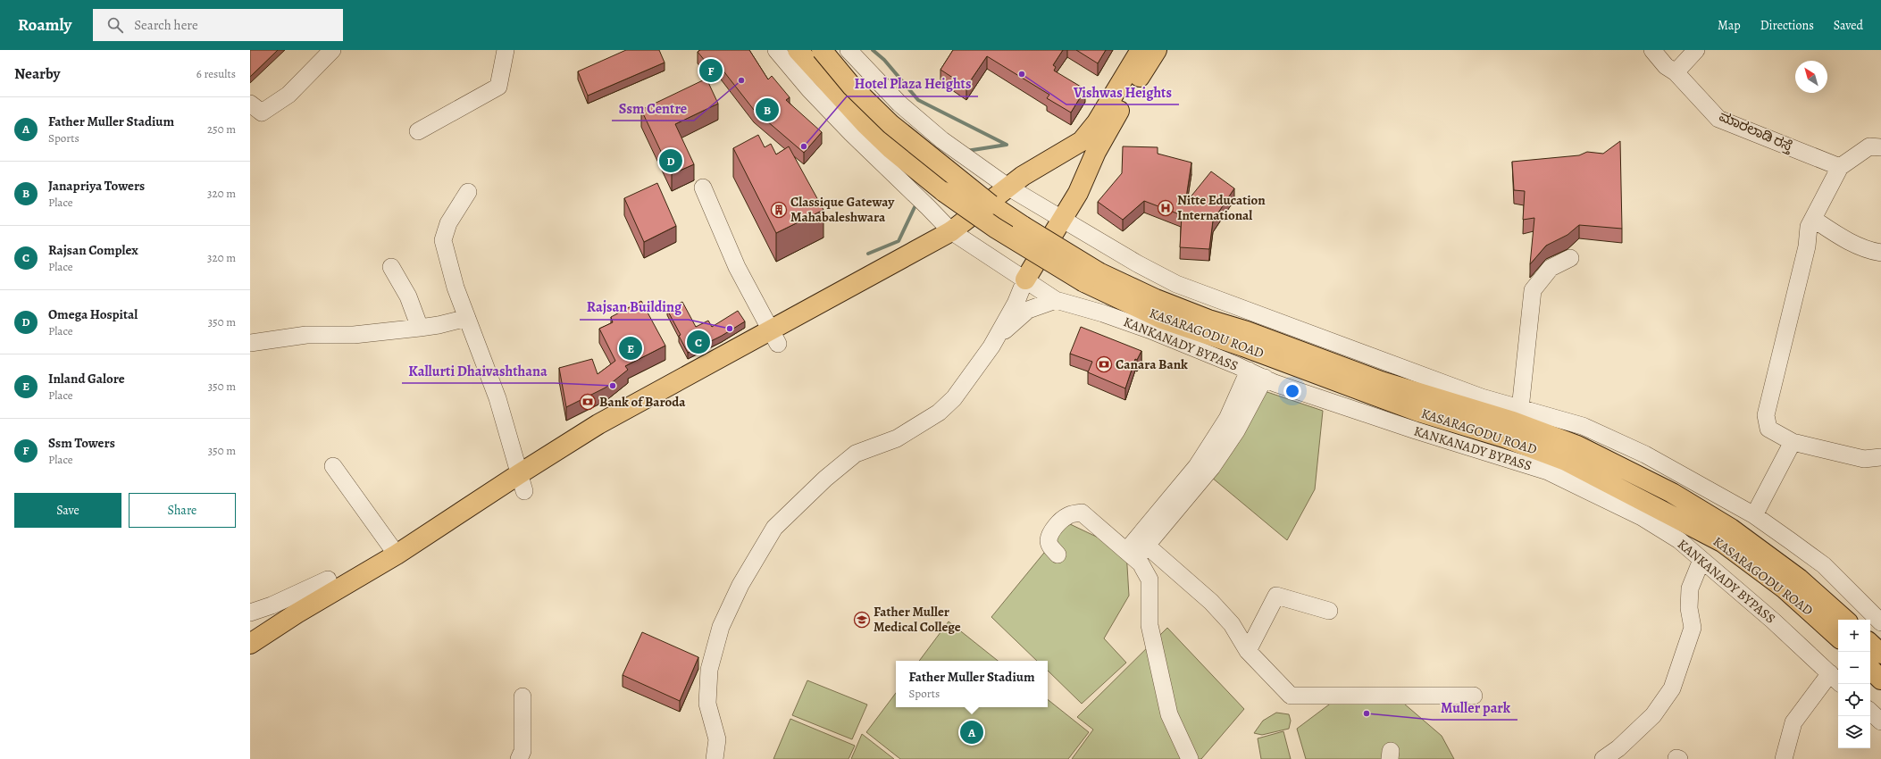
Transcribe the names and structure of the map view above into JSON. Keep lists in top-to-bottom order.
{
  "streets": {
    "main road": ["KASARAGODU ROAD"],
    "street": ["ಮಾರಲಾಡಿ ರಸ್ತೆ", "KANKANADY BYPASS"]
  },
  "places": {
    "other": [
      "Vishwas Heights",
      "Ssm Centre",
      "Hotel Plaza Heights",
      "Rajsan Building",
      "Kallurti Dhaivashthana",
      "Muller park"
    ],
    "hospital": ["Nitte Education International"],
    "building": ["Classique Gateway Mahabaleshwara"],
    "bank": ["Canara Bank", "Bank of Baroda"],
    "school or university": ["Father Muller Medical College"]
  },
  "north": "top left",
  "page": {
    "header": "Roamly",
    "search": "Search here",
    "nav": ["Map", "Directions", "Saved"],
    "heading": ["Nearby", "6 results"],
    "pins": [
      "F",
      "B",
      "D",
      "C",
      "E",
      "A"
    ],
    "list": [
      {
        "mark": "A",
        "name": "Father Muller Stadium",
        "note": "Sports",
        "value": "250 m"
      },
      {
        "mark": "B",
        "name": "Janapriya Towers",
        "note": "Place",
        "value": "320 m"
      },
      {
        "mark": "C",
        "name": "Rajsan Complex",
        "note": "Place",
        "value": "320 m"
      },
      {
        "mark": "D",
        "name": "Omega Hospital",
        "note": "Place",
        "value": "350 m"
      },
      {
        "mark": "E",
        "name": "Inland Galore",
        "note": "Place",
        "value": "350 m"
      },
      {
        "mark": "F",
        "name": "Ssm Towers",
        "note": "Place",
        "value": "350 m"
      }
    ],
    "buttons": ["Save", "Share"],
    "map_buttons": ["+", "−"],
    "popup": ["Father Muller Stadium", "Sports"]
  }
}
